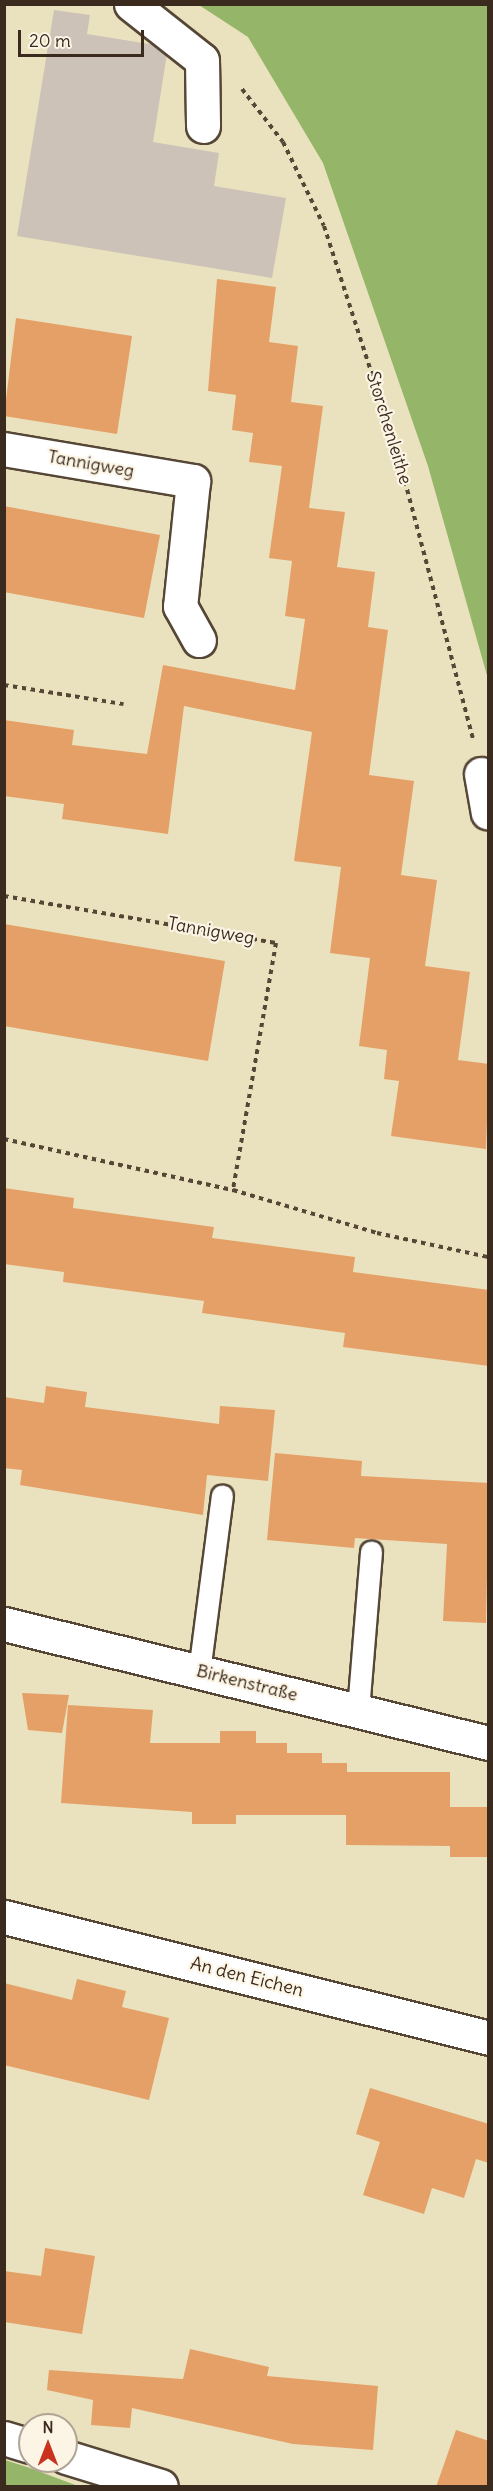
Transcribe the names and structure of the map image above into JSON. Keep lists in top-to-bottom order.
{
  "streets": {
    "street": ["Tannigweg", "Birkenstraße", "An den Eichen"],
    "path": ["Storchenleithe"]
  },
  "scale_bar": "20 m",
  "north": "top"
}
